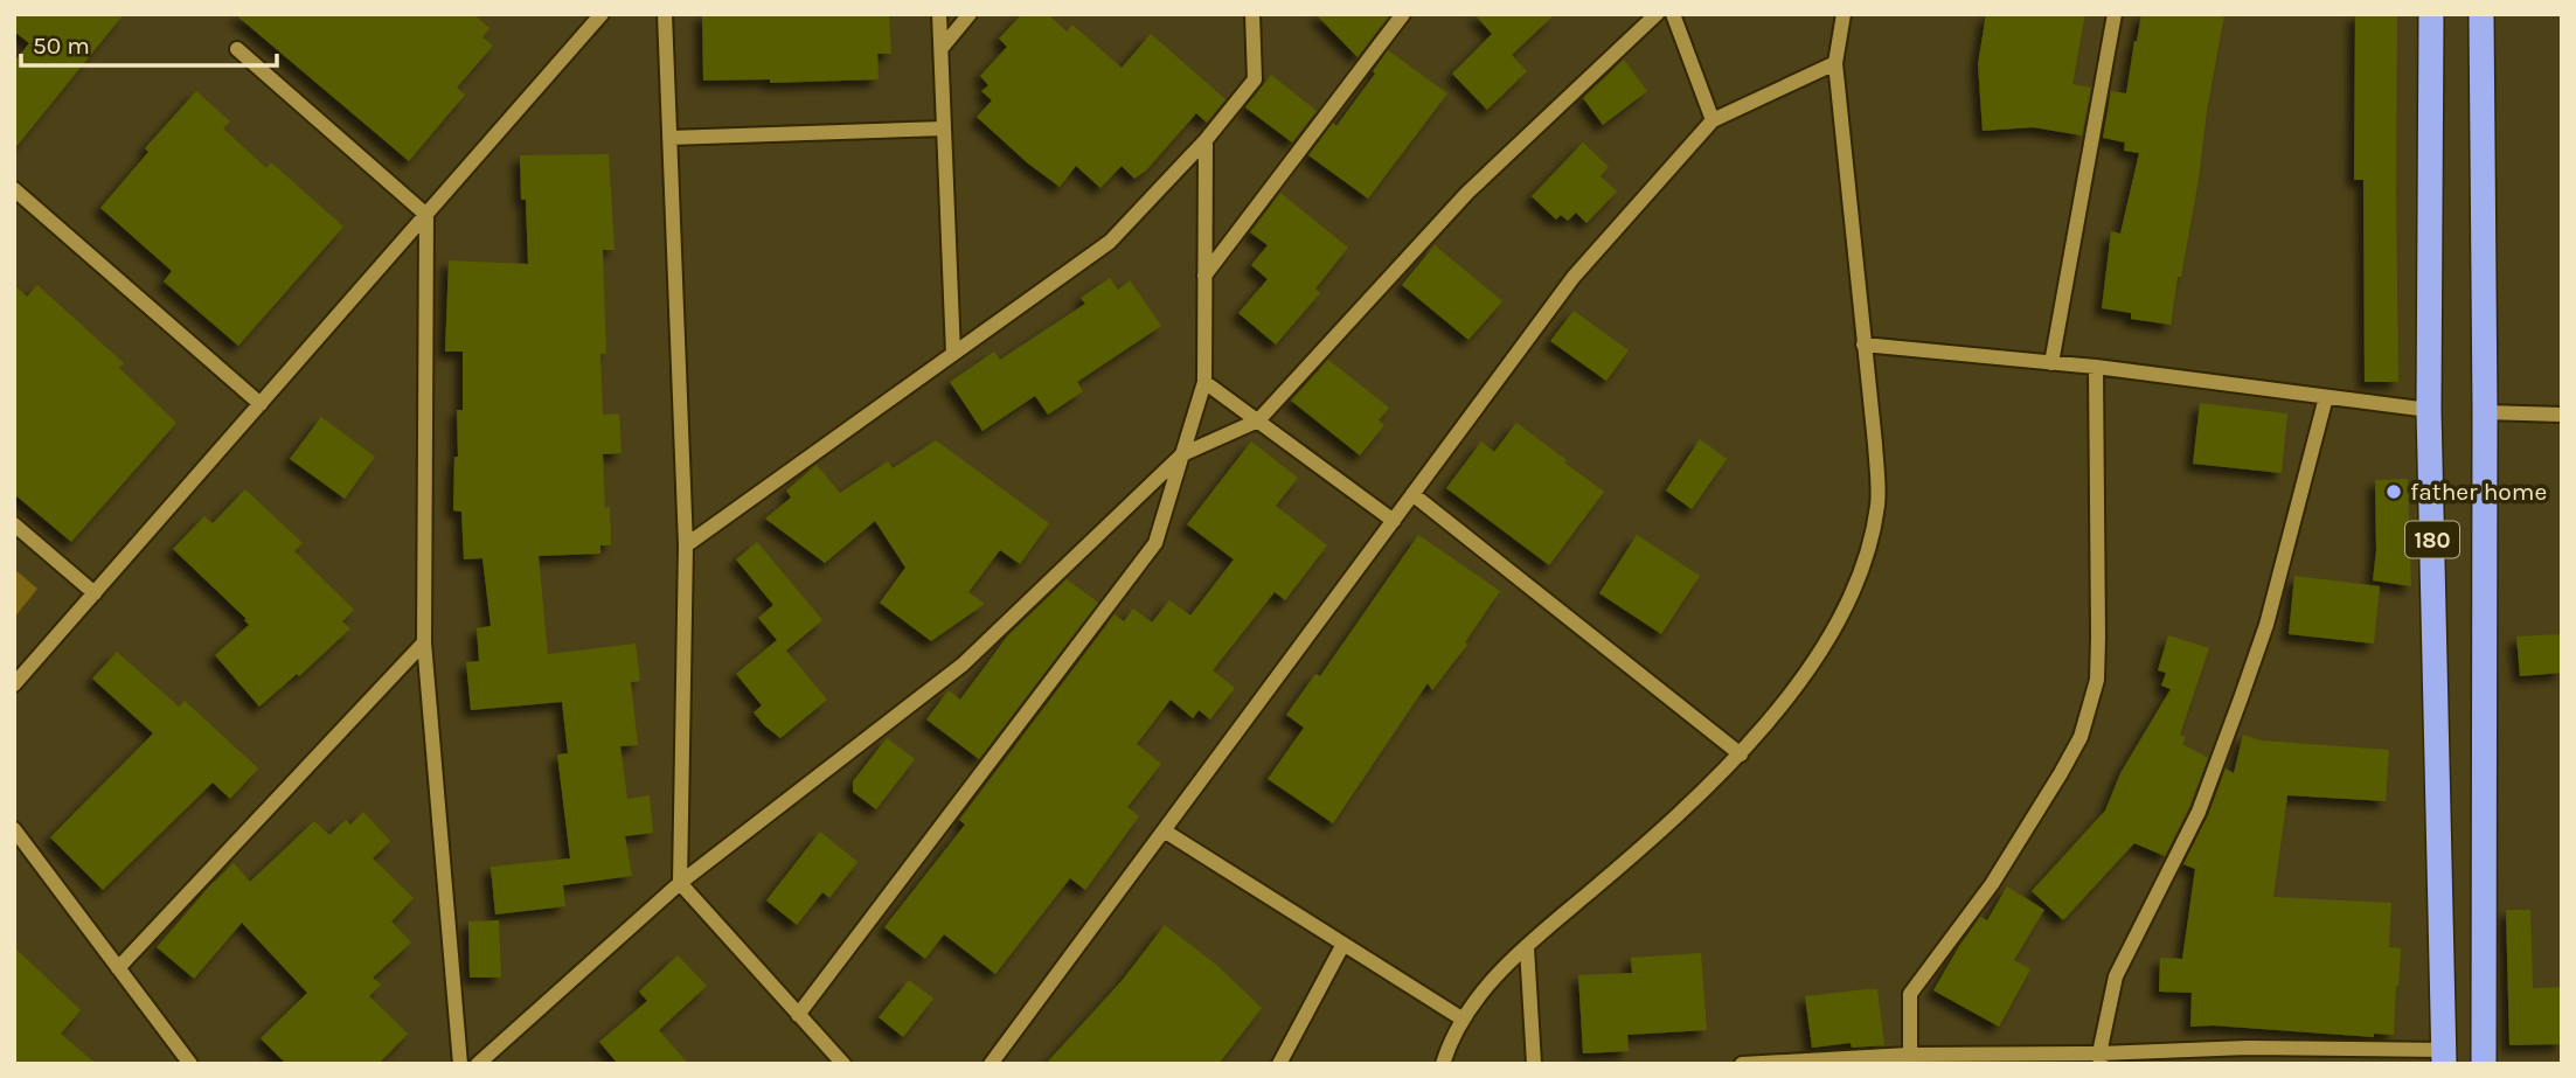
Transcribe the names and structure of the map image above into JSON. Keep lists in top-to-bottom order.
{
  "streets": {
    "highway": ["180"]
  },
  "places": ["father home"],
  "scale_bar": "50 m"
}
